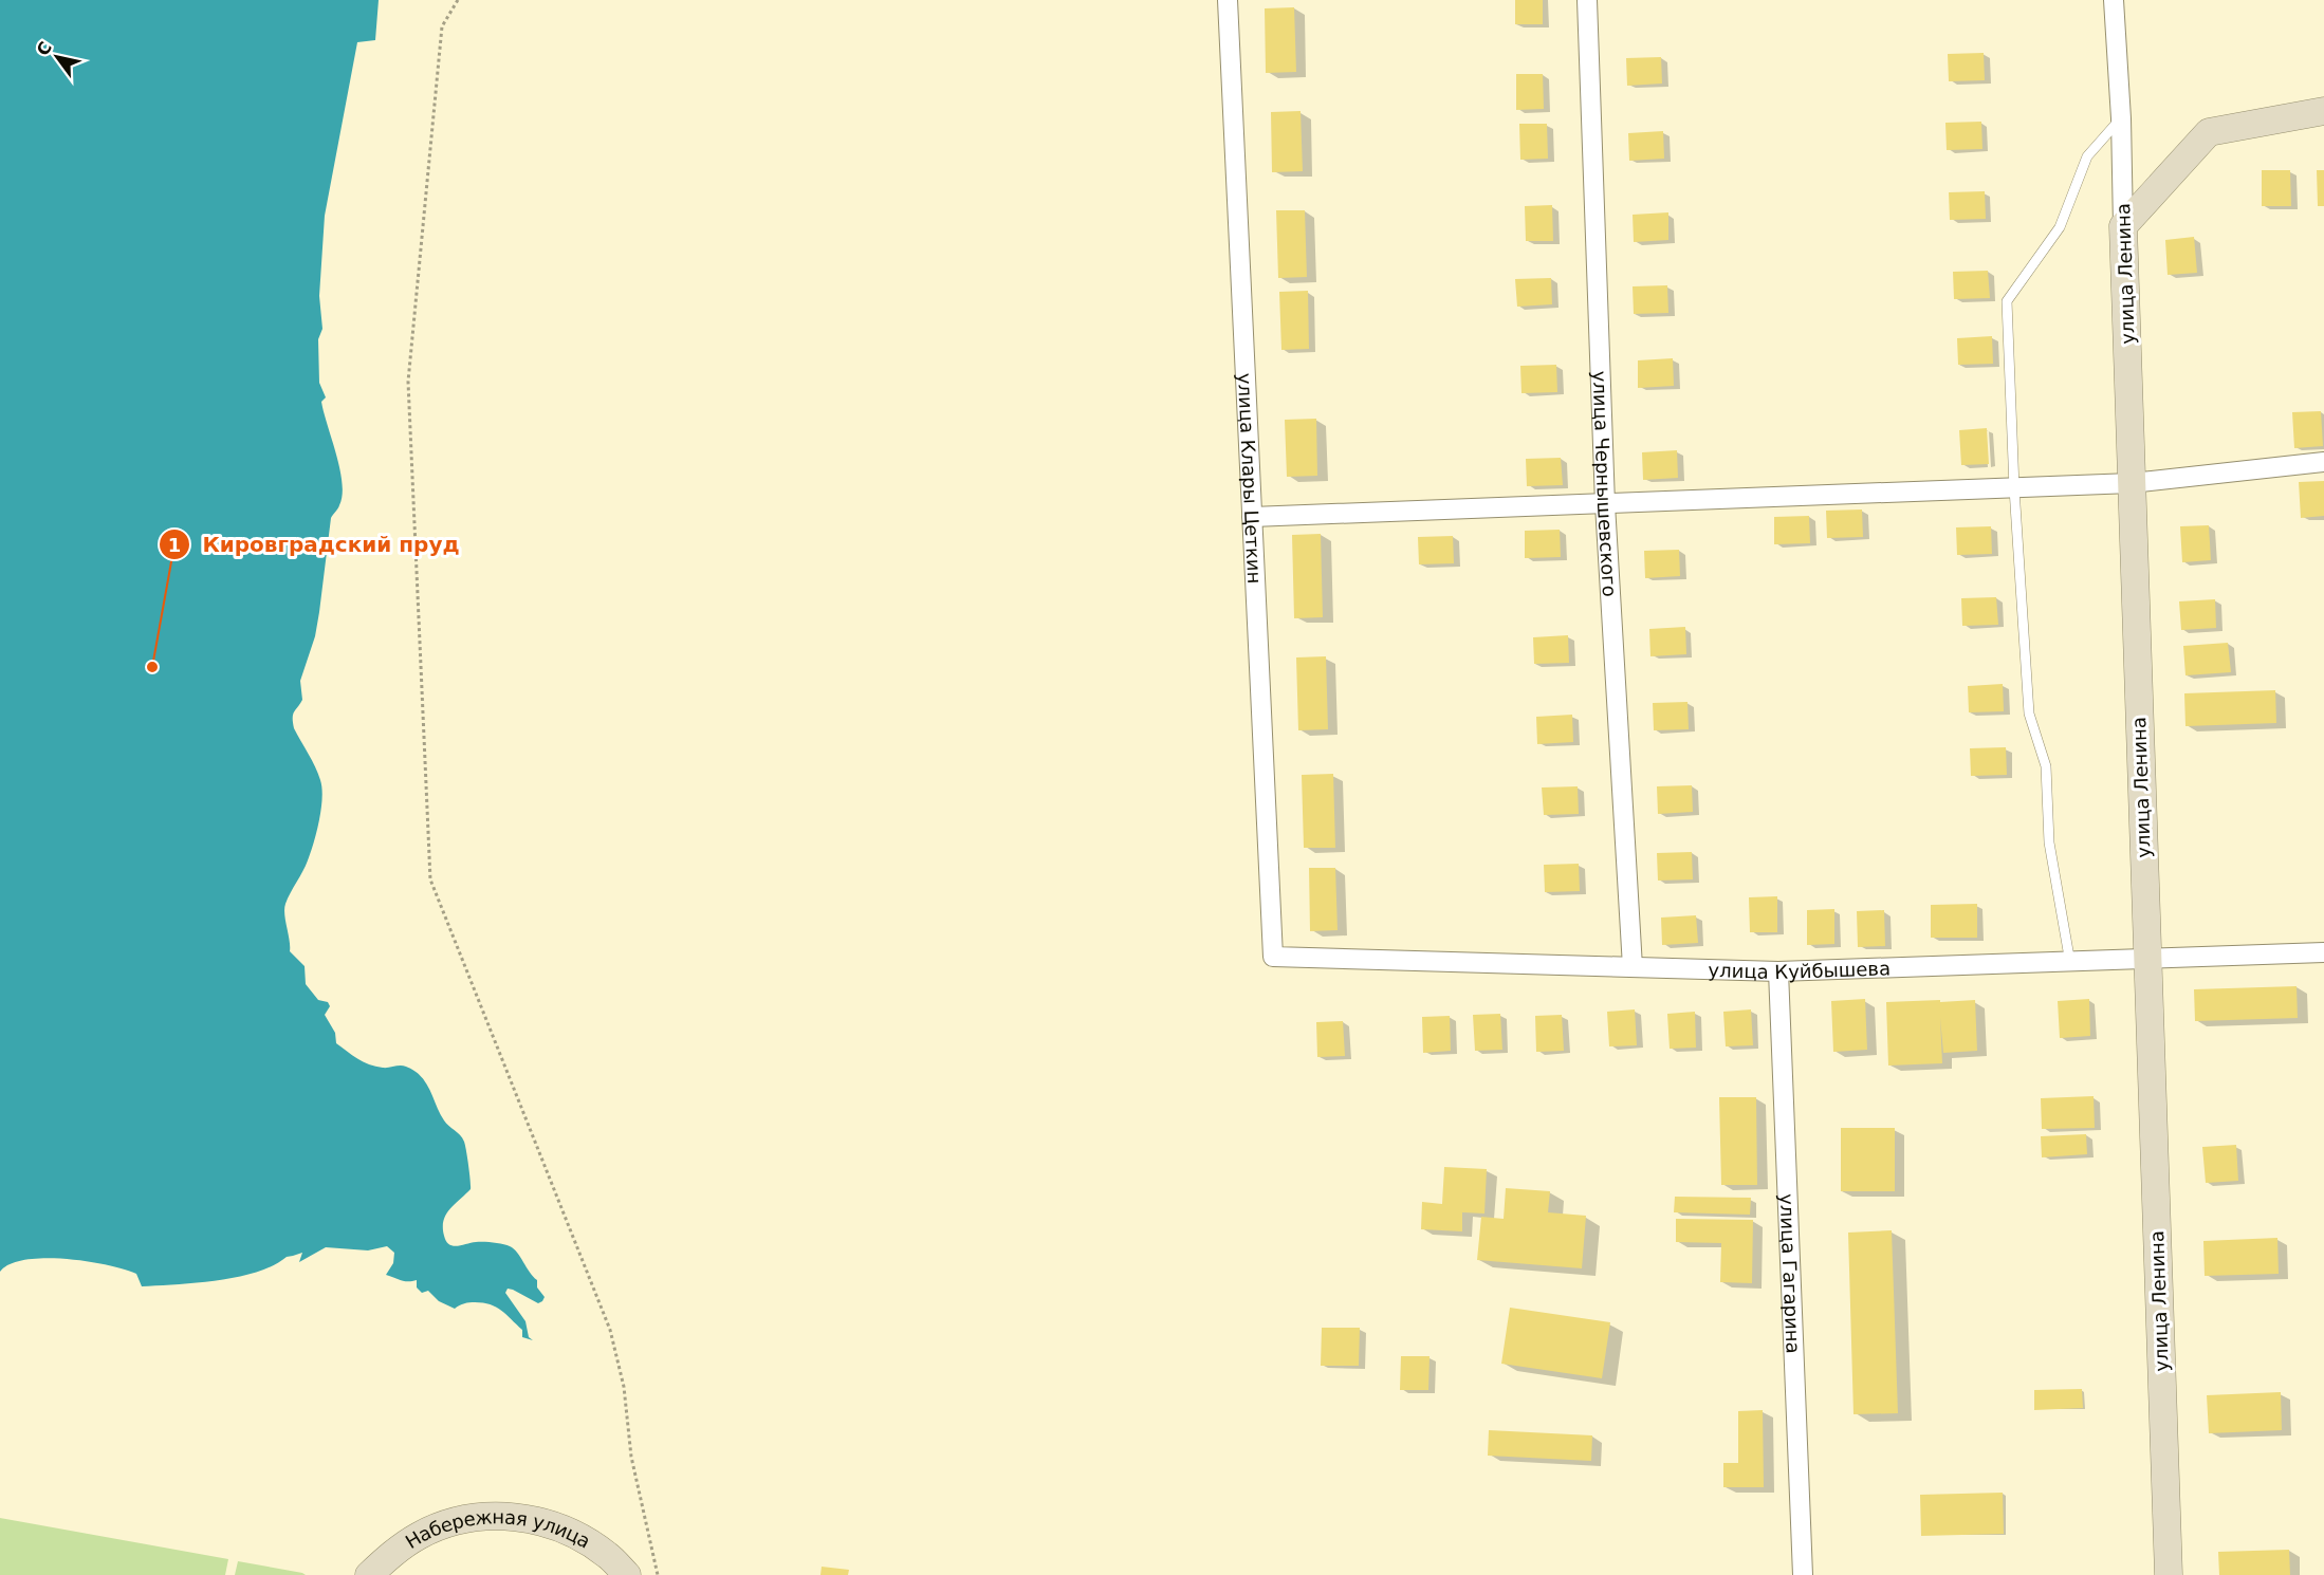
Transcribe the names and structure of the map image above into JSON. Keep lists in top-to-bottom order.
{
  "streets": {
    "main road": ["улица Ленина", "Набережная улица"],
    "street": [
      "улица Клары Цеткин",
      "улица Чернышевского",
      "улица Куйбышева",
      "улица Гагарина"
    ]
  },
  "crossings": [
    ["улица Ленина", "улица Куйбышева"],
    ["улица Клары Цеткин", "улица Куйбышева"],
    ["улица Чернышевского", "улица Куйбышева"],
    ["улица Куйбышева", "улица Гагарина"]
  ],
  "places": ["Кировградский пруд"],
  "north": "top left"
}
